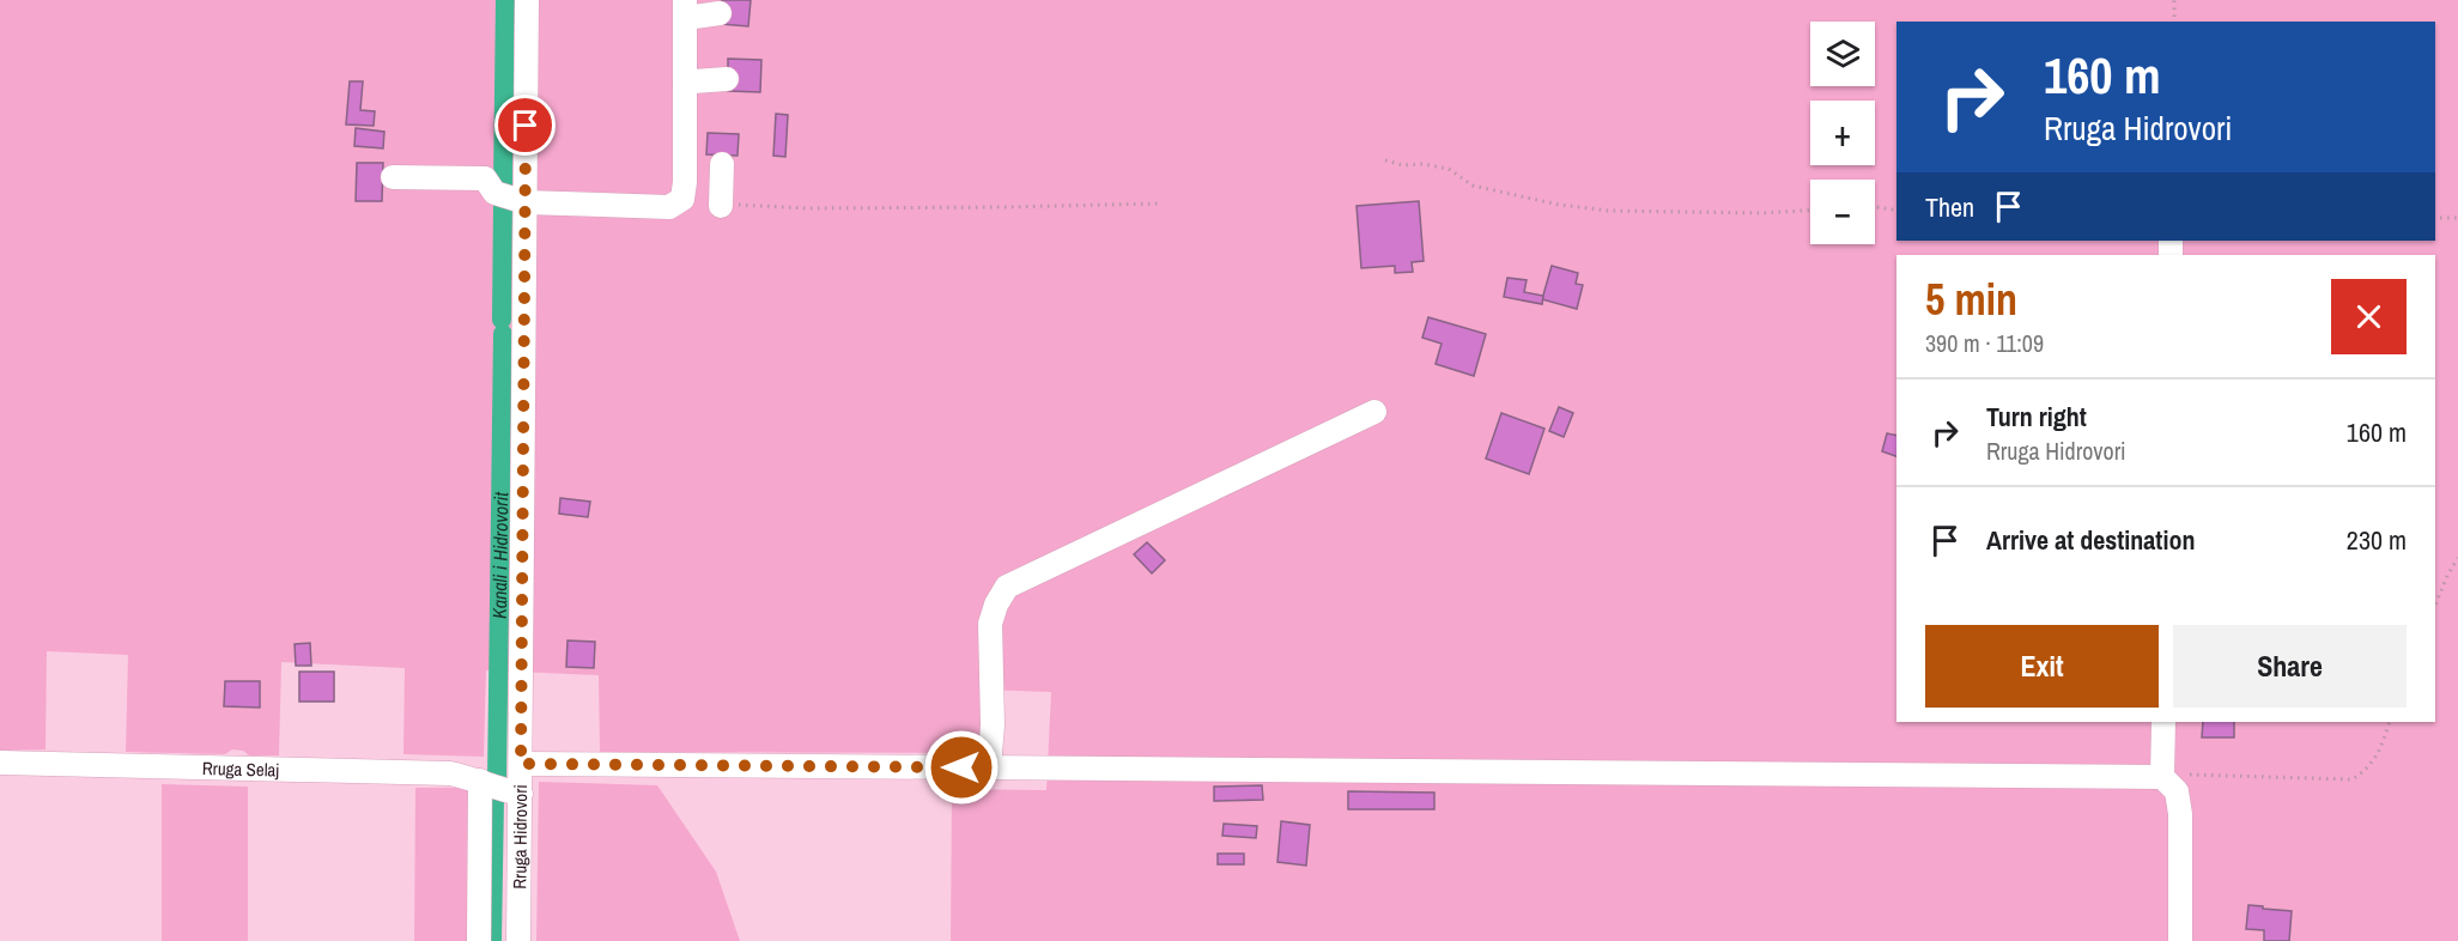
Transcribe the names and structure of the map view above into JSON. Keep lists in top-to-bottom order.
{
  "streets": {
    "street": ["Rruga Selaj", "Rruga Hidrovori"]
  },
  "crossings": [
    ["Rruga Selaj", "Rruga Hidrovori"]
  ],
  "water": ["Kanali i Hidrovorit"],
  "page": {
    "map_buttons": ["+", "−"],
    "turn": ["160 m", "Rruga Hidrovori"],
    "then": "Then",
    "heading": ["5 min", "390 m · 11:09"],
    "list": [
      {
        "name": "Turn right",
        "note": "Rruga Hidrovori",
        "value": "160 m"
      },
      {
        "name": "Arrive at destination",
        "value": "230 m"
      }
    ],
    "buttons": ["Exit", "Share"]
  }
}
